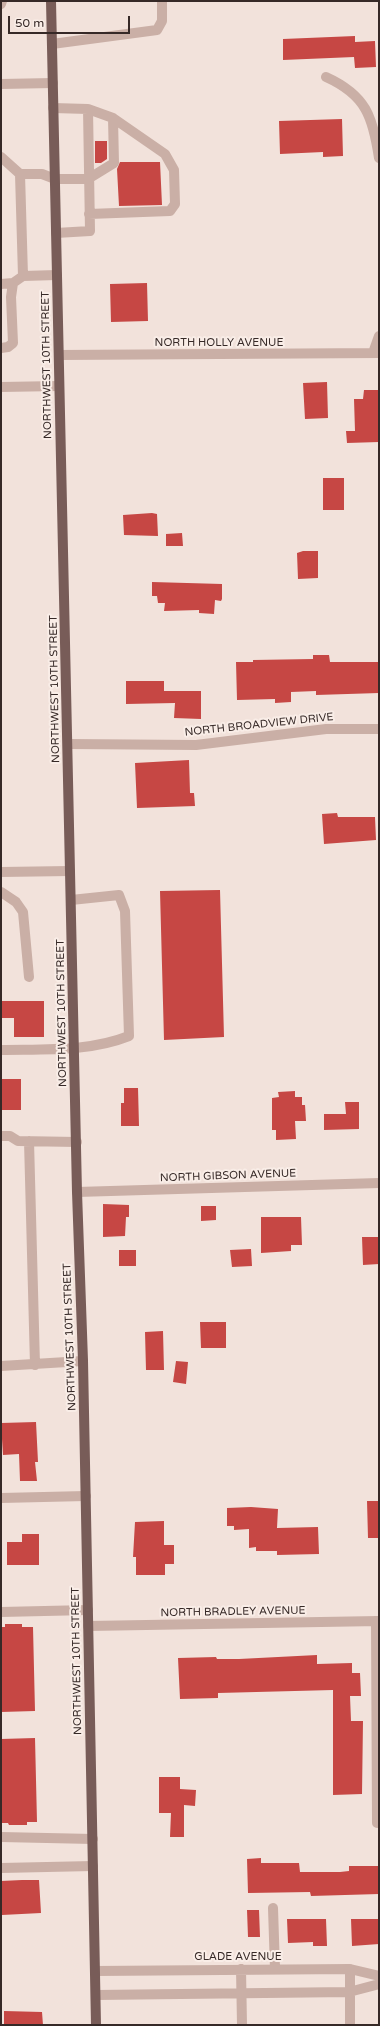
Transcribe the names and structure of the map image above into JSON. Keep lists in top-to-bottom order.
{
  "streets": {
    "main road": ["NORTHWEST 10TH STREET"],
    "street": [
      "NORTH HOLLY AVENUE",
      "NORTH BROADVIEW DRIVE",
      "NORTH GIBSON AVENUE",
      "NORTH BRADLEY AVENUE",
      "GLADE AVENUE"
    ]
  },
  "crossings": [
    ["NORTH HOLLY AVENUE", "NORTHWEST 10TH STREET"],
    ["NORTHWEST 10TH STREET", "NORTH BROADVIEW DRIVE"],
    ["NORTHWEST 10TH STREET", "NORTH GIBSON AVENUE"],
    ["NORTHWEST 10TH STREET", "NORTH BRADLEY AVENUE"],
    ["NORTHWEST 10TH STREET", "GLADE AVENUE"]
  ],
  "scale_bar": "50 m"
}
